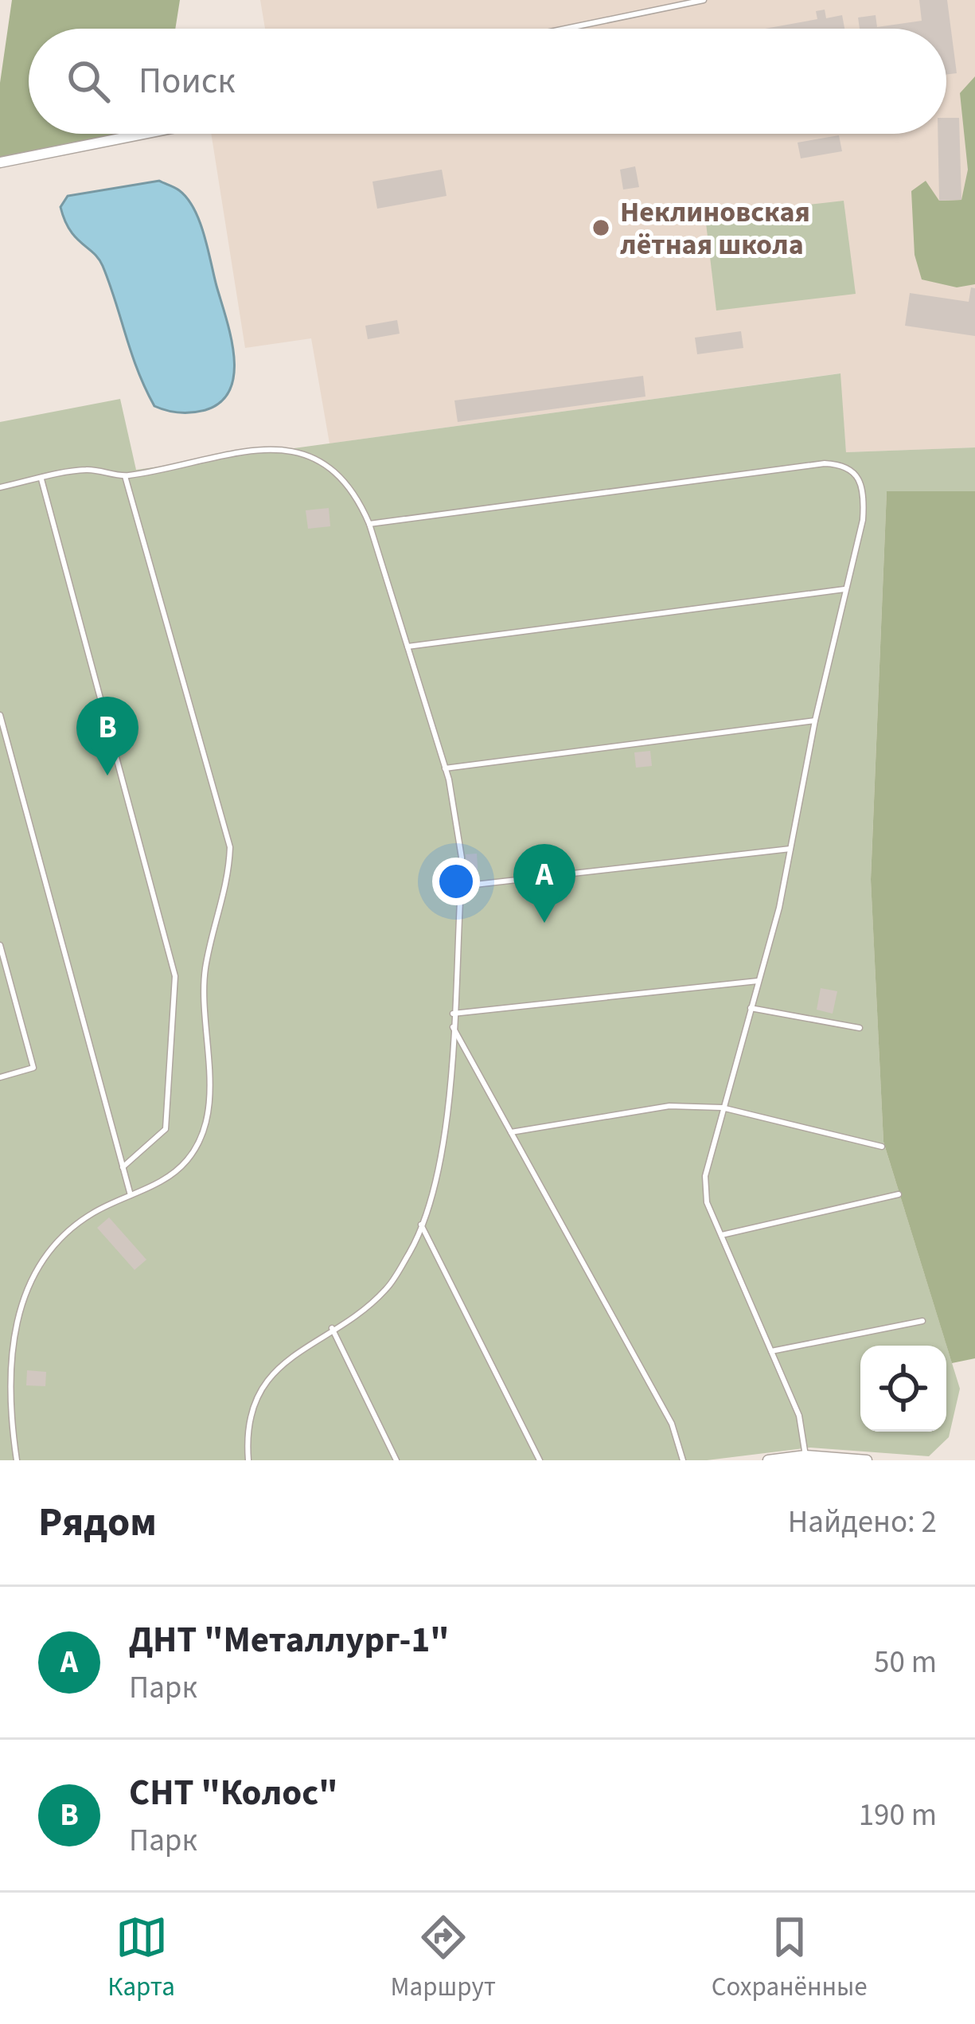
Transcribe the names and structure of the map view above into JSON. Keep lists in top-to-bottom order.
{
  "places": ["Неклиновская лётная школа"],
  "page": {
    "search": "Поиск",
    "pins": ["B", "A"],
    "heading": ["Рядом", "Найдено: 2"],
    "list": [
      {
        "mark": "A",
        "name": "ДНТ \"Металлург-1\"",
        "note": "Парк",
        "value": "50 m"
      },
      {
        "mark": "B",
        "name": "СНТ \"Колос\"",
        "note": "Парк",
        "value": "190 m"
      }
    ],
    "nav": ["Карта", "Маршрут", "Сохранённые"]
  }
}
